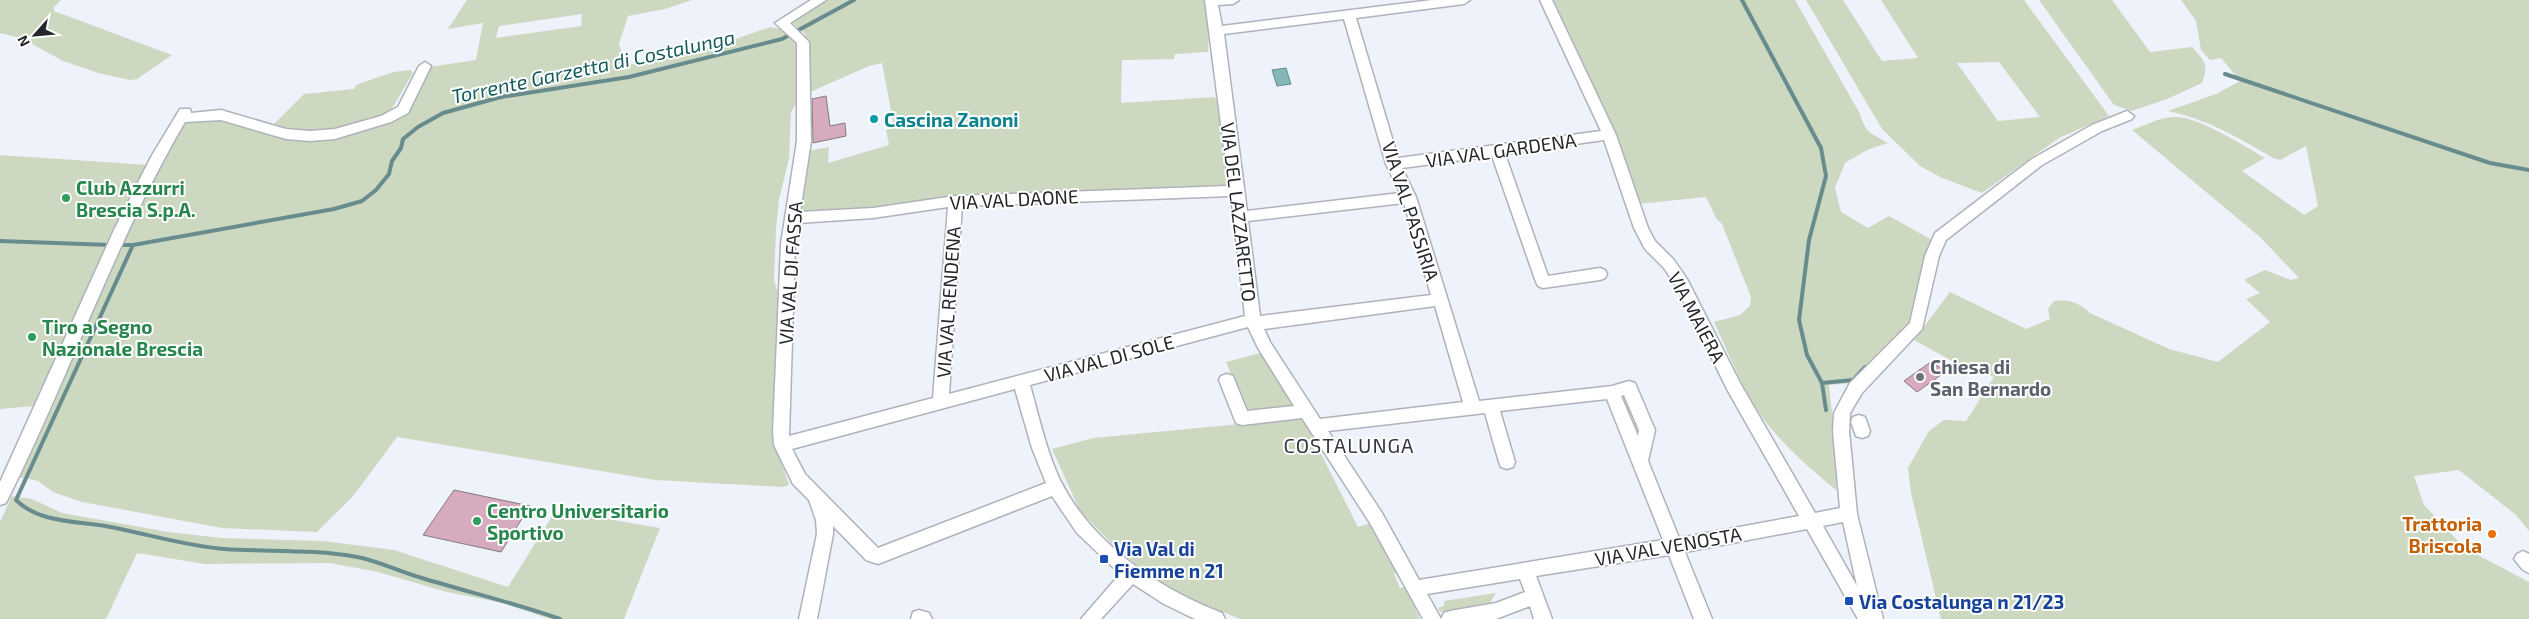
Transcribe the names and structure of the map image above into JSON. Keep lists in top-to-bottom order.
{
  "streets": {
    "street": [
      "VIA VAL GARDENA",
      "VIA VAL DAONE",
      "VIA VAL PASSIRIA",
      "VIA DEL LAZZARETTO",
      "VIA VAL DI FASSA",
      "VIA VAL RENDENA",
      "VIA MAIERA",
      "VIA VAL DI SOLE",
      "VIA VAL VENOSTA"
    ]
  },
  "crossings": [
    ["VIA VAL GARDENA", "VIA VAL PASSIRIA"],
    ["VIA VAL GARDENA", "VIA MAIERA"],
    ["VIA VAL DAONE", "VIA DEL LAZZARETTO"],
    ["VIA VAL DAONE", "VIA VAL DI FASSA"],
    ["VIA VAL DAONE", "VIA VAL RENDENA"],
    ["VIA VAL PASSIRIA", "VIA VAL DI SOLE"],
    ["VIA DEL LAZZARETTO", "VIA VAL DI SOLE"],
    ["VIA DEL LAZZARETTO", "VIA VAL VENOSTA"],
    ["VIA VAL DI FASSA", "VIA VAL DI SOLE"],
    ["VIA VAL RENDENA", "VIA VAL DI SOLE"],
    ["VIA MAIERA", "VIA VAL VENOSTA"]
  ],
  "districts": ["COSTALUNGA"],
  "water": ["Torrente Garzetta di Costalunga"],
  "places": {
    "other": [
      "Cascina Zanoni",
      "Club Azzurri Brescia S.p.A.",
      "Tiro a Segno Nazionale Brescia",
      "Chiesa di San Bernardo",
      "Centro Universitario Sportivo",
      "Trattoria Briscola"
    ],
    "transit": ["Via Val di Fiemme n 21", "Via Costalunga n 21/23"]
  },
  "north": "bottom left"
}
